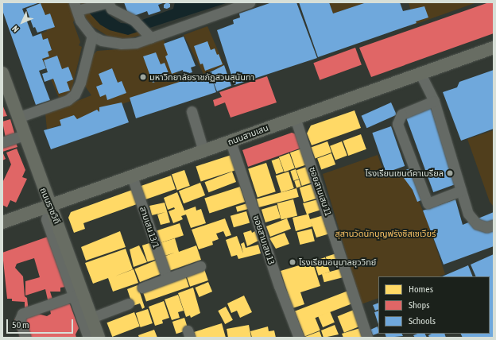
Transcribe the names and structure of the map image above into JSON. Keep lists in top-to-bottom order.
{
  "streets": {
    "main road": ["ถนนสามเสน", "ถนนราชวิถี"],
    "street": ["ซอยสามเสน 11", "สามเสน 13/1", "ซอยสามเสน 13"]
  },
  "crossings": [
    ["ถนนสามเสน", "ซอยสามเสน 11"],
    ["ถนนสามเสน", "ถนนราชวิถี"],
    ["ถนนสามเสน", "สามเสน 13/1"],
    ["ถนนสามเสน", "ซอยสามเสน 13"]
  ],
  "parks": ["สุสานวัดนักบุญฟรังซิสเซเวียร์"],
  "places": ["มหาวิทยาลัยราชภัฏสวนสุนันทา", "โรงเรียนเซนต์คาเบรียล", "โรงเรียนอนุบาลยุววิทย์"],
  "legend": ["Homes", "Shops", "Schools"],
  "scale_bar": "50 m",
  "north": "bottom left"
}
